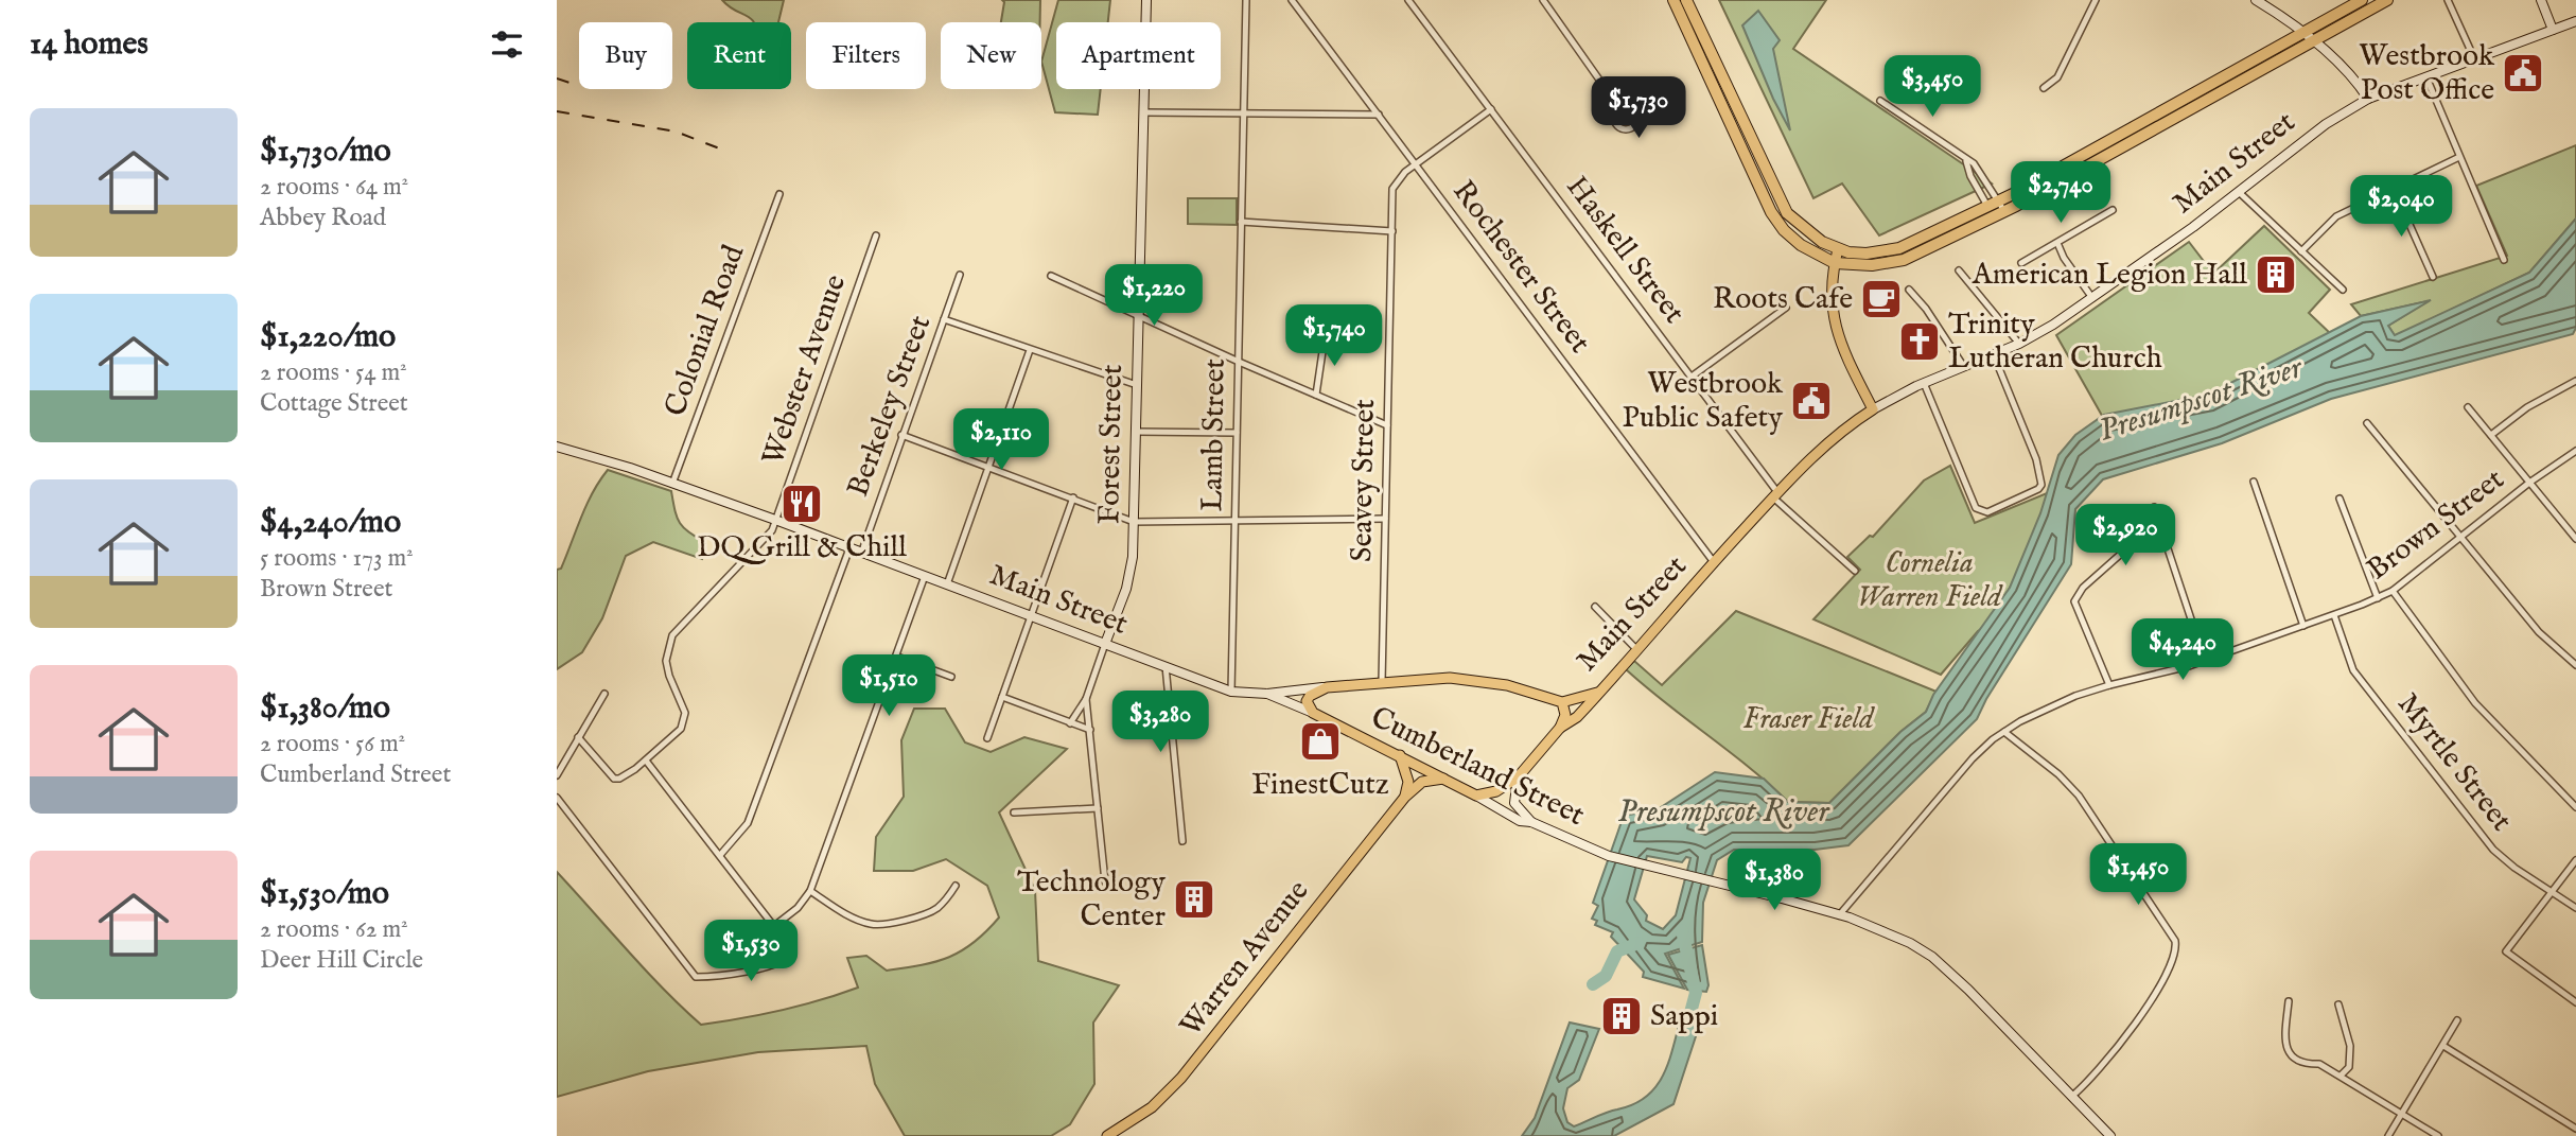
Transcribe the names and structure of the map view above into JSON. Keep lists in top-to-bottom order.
{
  "streets": {
    "main road": [
      "Main Street",
      "Forest Street",
      "Cumberland Street",
      "Warren Avenue"
    ],
    "street": [
      "Haskell Street",
      "Rochester Street",
      "Colonial Road",
      "Webster Avenue",
      "Berkeley Street",
      "Lamb Street",
      "Seavey Street",
      "Brown Street",
      "Myrtle Street"
    ]
  },
  "crossings": [
    ["Main Street", "Haskell Street"],
    ["Main Street", "Rochester Street"],
    ["Main Street", "Colonial Road"],
    ["Main Street", "Webster Avenue"],
    ["Main Street", "Berkeley Street"],
    ["Main Street", "Lamb Street"],
    ["Main Street", "Forest Street"],
    ["Main Street", "Seavey Street"],
    ["Main Street", "Cumberland Street"],
    ["Rochester Street", "Seavey Street"],
    ["Brown Street", "Myrtle Street"],
    ["Brown Street", "Cumberland Street"],
    ["Cumberland Street", "Warren Avenue"]
  ],
  "water": ["Presumpscot River"],
  "parks": ["Cornelia Warren Field", "Fraser Field"],
  "places": {
    "public building": ["Westbrook Post Office", "Westbrook Public Safety"],
    "building": ["American Legion Hall", "Technology Center", "Sappi"],
    "cafe": ["Roots Cafe"],
    "church": ["Trinity Lutheran Church"],
    "restaurant": ["DQ Grill & Chill"],
    "shop": ["FinestCutz"]
  },
  "page": {
    "heading": "14 homes",
    "chip": [
      "Buy",
      "Rent",
      "Filters",
      "New",
      "Apartment"
    ],
    "price": [
      "$3,450",
      "$1,730",
      "$2,740",
      "$2,040",
      "$1,220",
      "$1,740",
      "$2,110",
      "$2,920",
      "$4,240",
      "$1,510",
      "$3,280",
      "$1,450",
      "$1,380",
      "$1,530"
    ],
    "list": [
      {
        "name": "$1,730/mo",
        "note": "2 rooms · 64 m² · Abbey Road"
      },
      {
        "name": "$1,220/mo",
        "note": "2 rooms · 54 m² · Cottage Street"
      },
      {
        "name": "$4,240/mo",
        "note": "5 rooms · 173 m² · Brown Street"
      },
      {
        "name": "$1,380/mo",
        "note": "2 rooms · 56 m² · Cumberland Street"
      },
      {
        "name": "$1,530/mo",
        "note": "2 rooms · 62 m² · Deer Hill Circle"
      }
    ]
  }
}
